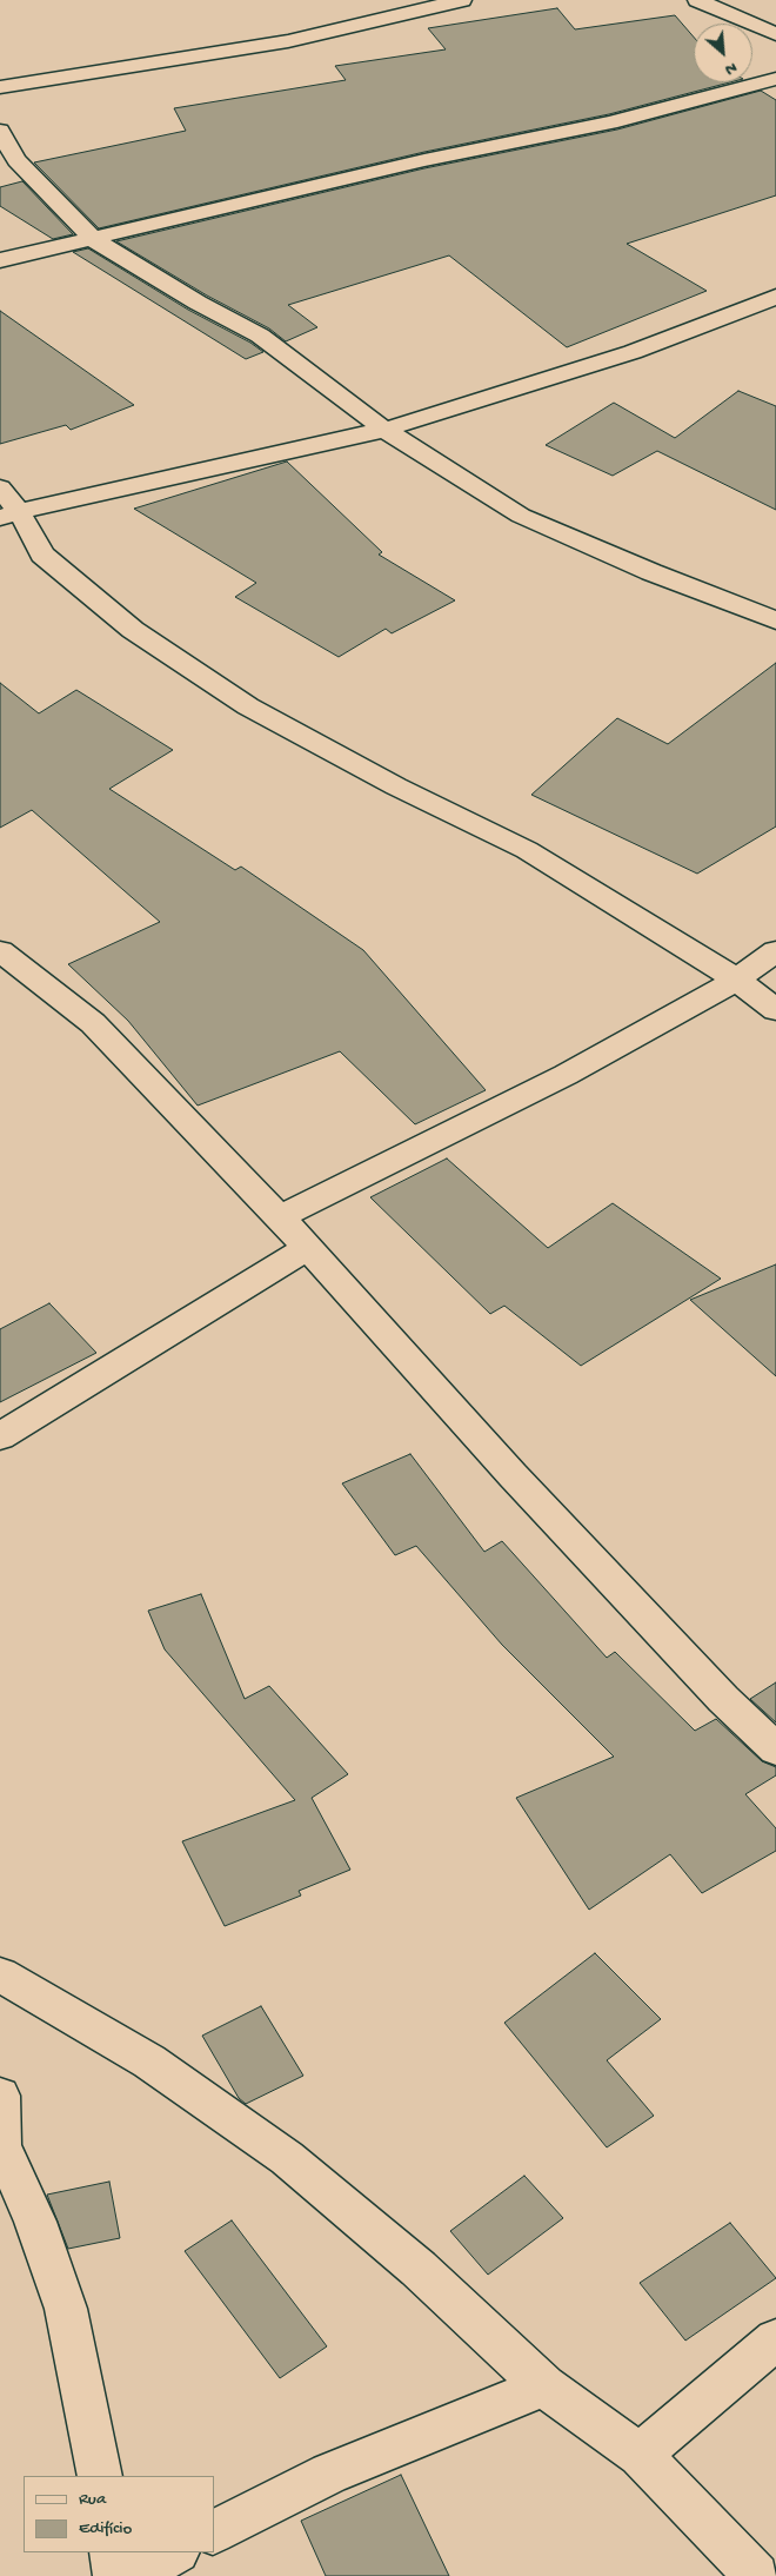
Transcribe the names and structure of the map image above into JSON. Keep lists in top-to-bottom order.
{
  "legend": ["Rua", "Edifício"],
  "north": "bottom right"
}
